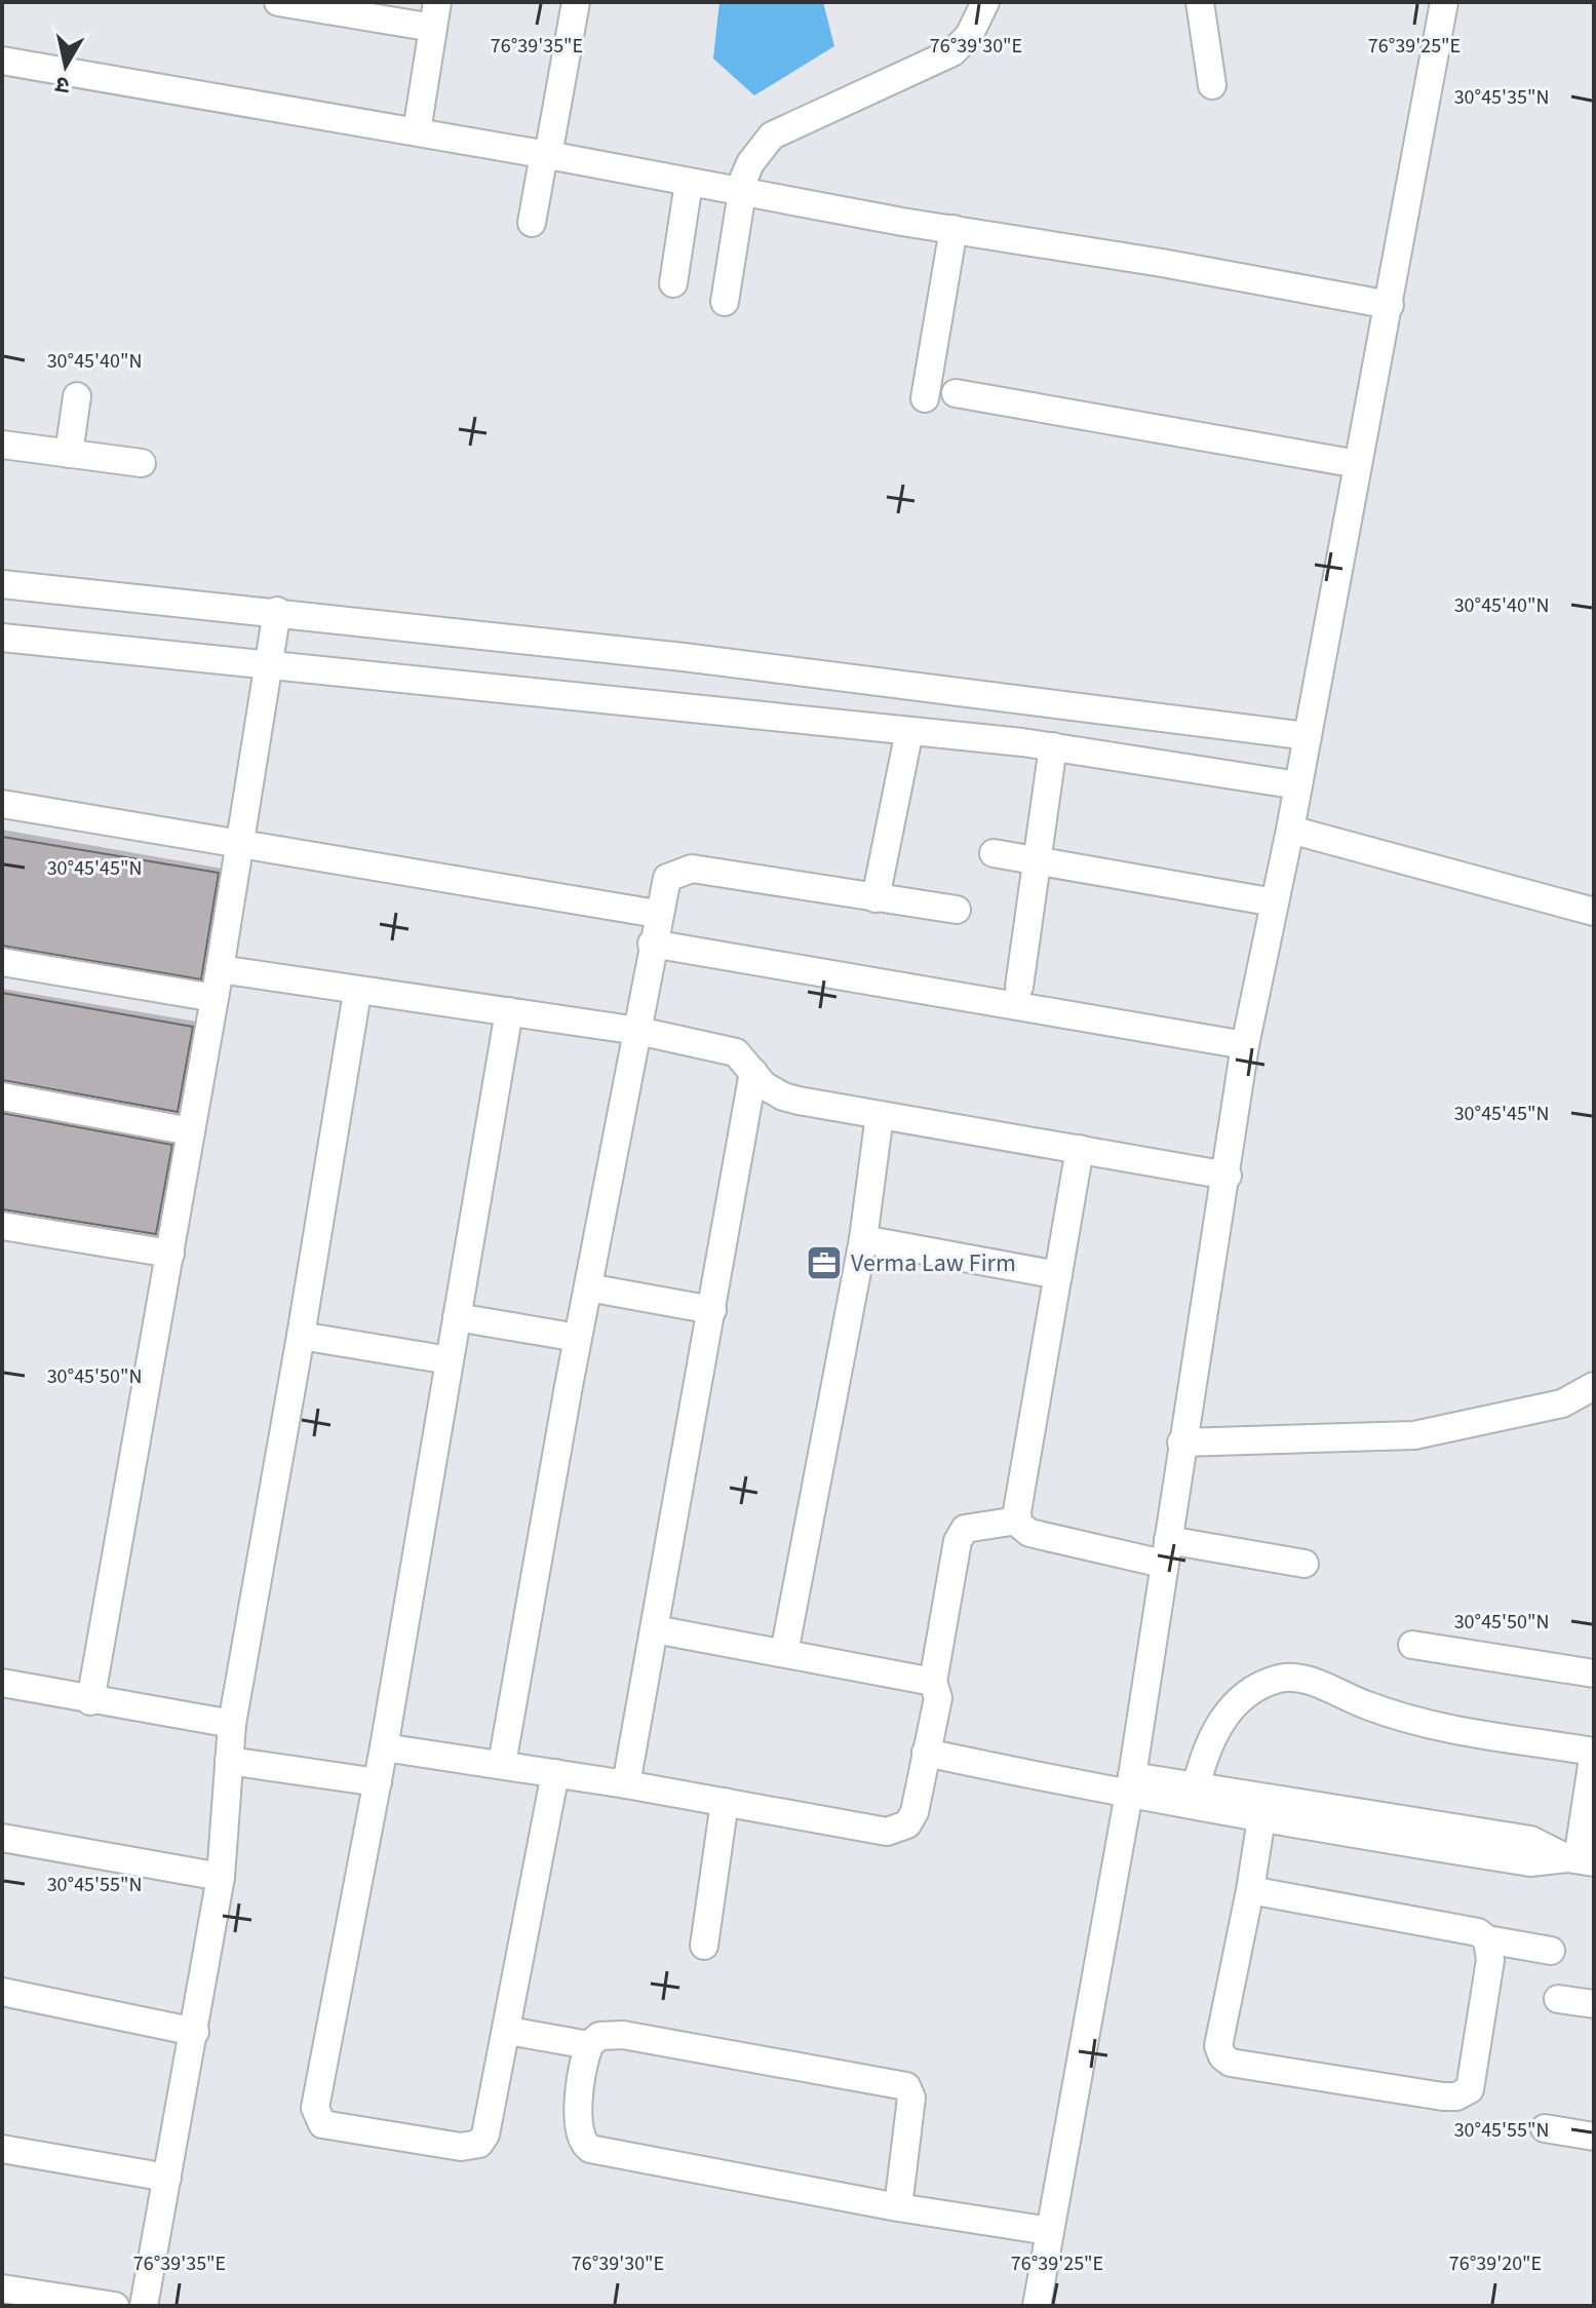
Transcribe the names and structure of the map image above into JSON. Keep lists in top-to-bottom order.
{
  "places": {
    "office": ["Verma Law Firm"]
  },
  "north": "bottom",
  "coordinates": [
    "76°39'35\"E",
    "76°39'30\"E",
    "76°39'25\"E",
    "30°45'35\"N",
    "30°45'40\"N",
    "30°45'45\"N",
    "30°45'50\"N",
    "30°45'55\"N",
    "76°39'20\"E"
  ]
}
